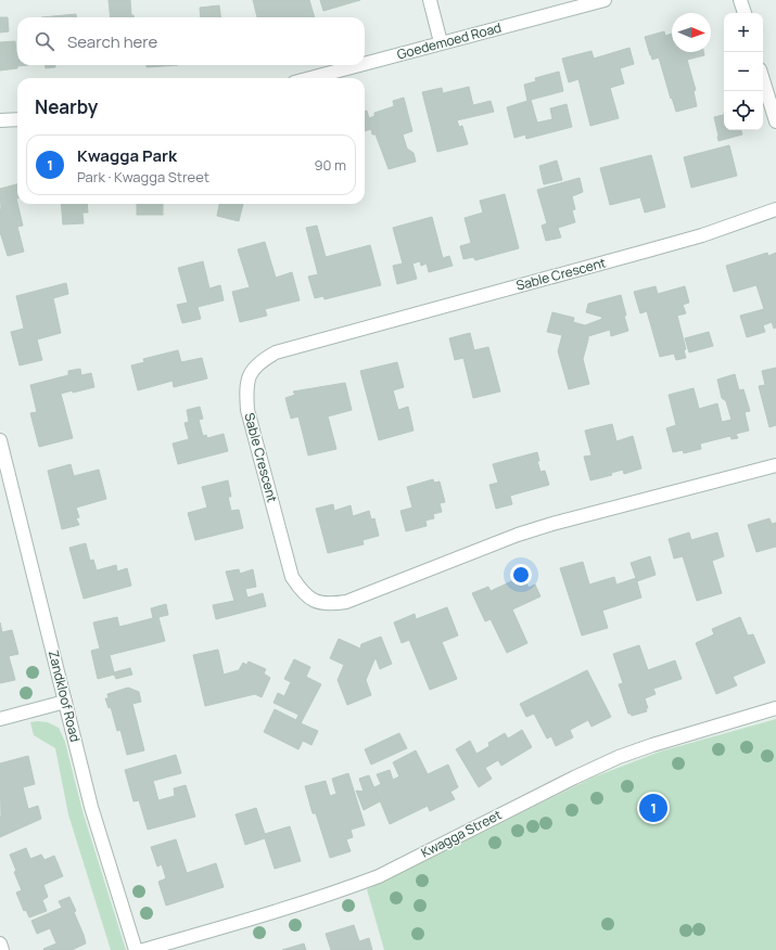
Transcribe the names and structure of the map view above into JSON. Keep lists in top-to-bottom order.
{
  "streets": {
    "street": [
      "Goedemoed Road",
      "Sable Crescent",
      "Zandkloof Road",
      "Kwagga Street"
    ]
  },
  "north": "right",
  "page": {
    "map_buttons": ["+", "−"],
    "search": "Search here",
    "heading": "Nearby",
    "list": [
      {
        "mark": "1",
        "name": "Kwagga Park",
        "note": "Park · Kwagga Street",
        "value": "90 m"
      }
    ],
    "pins": "1"
  }
}
